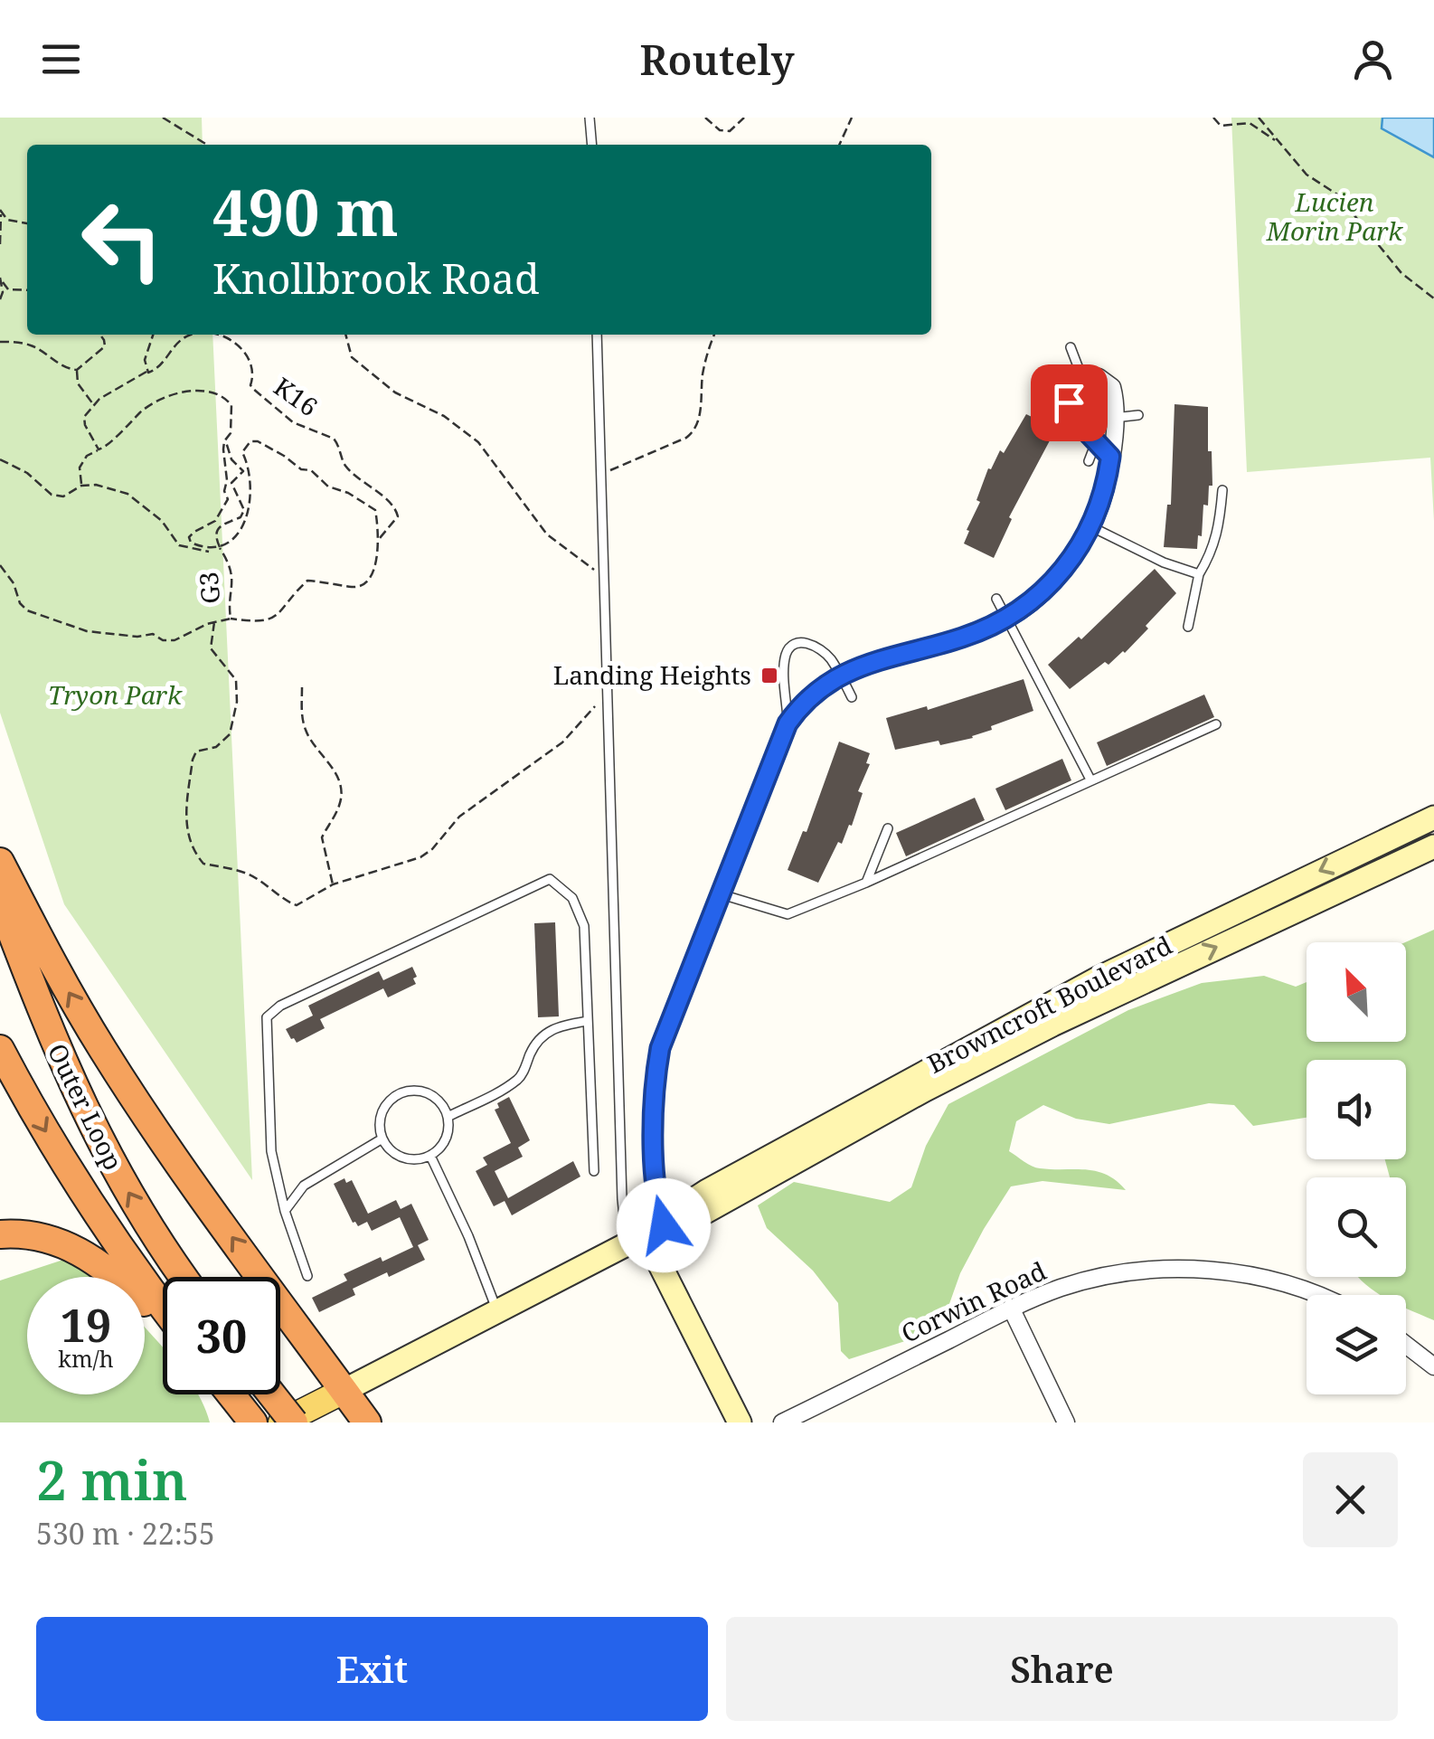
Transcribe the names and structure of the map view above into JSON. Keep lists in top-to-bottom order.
{
  "streets": {
    "highway": ["Outer Loop"],
    "main road": ["Browncroft Boulevard"],
    "street": ["Corwin Road"],
    "path": ["K16", "G3"]
  },
  "parks": ["Lucien Morin Park", "Tryon Park"],
  "places": {
    "transit": ["Landing Heights"]
  },
  "north": "top left",
  "page": {
    "header": "Routely",
    "turn": ["490 m", "Knollbrook Road"],
    "speed": "19 km/h",
    "limit": "30",
    "heading": ["2 min", "530 m · 22:55"],
    "buttons": ["Exit", "Share"]
  }
}
